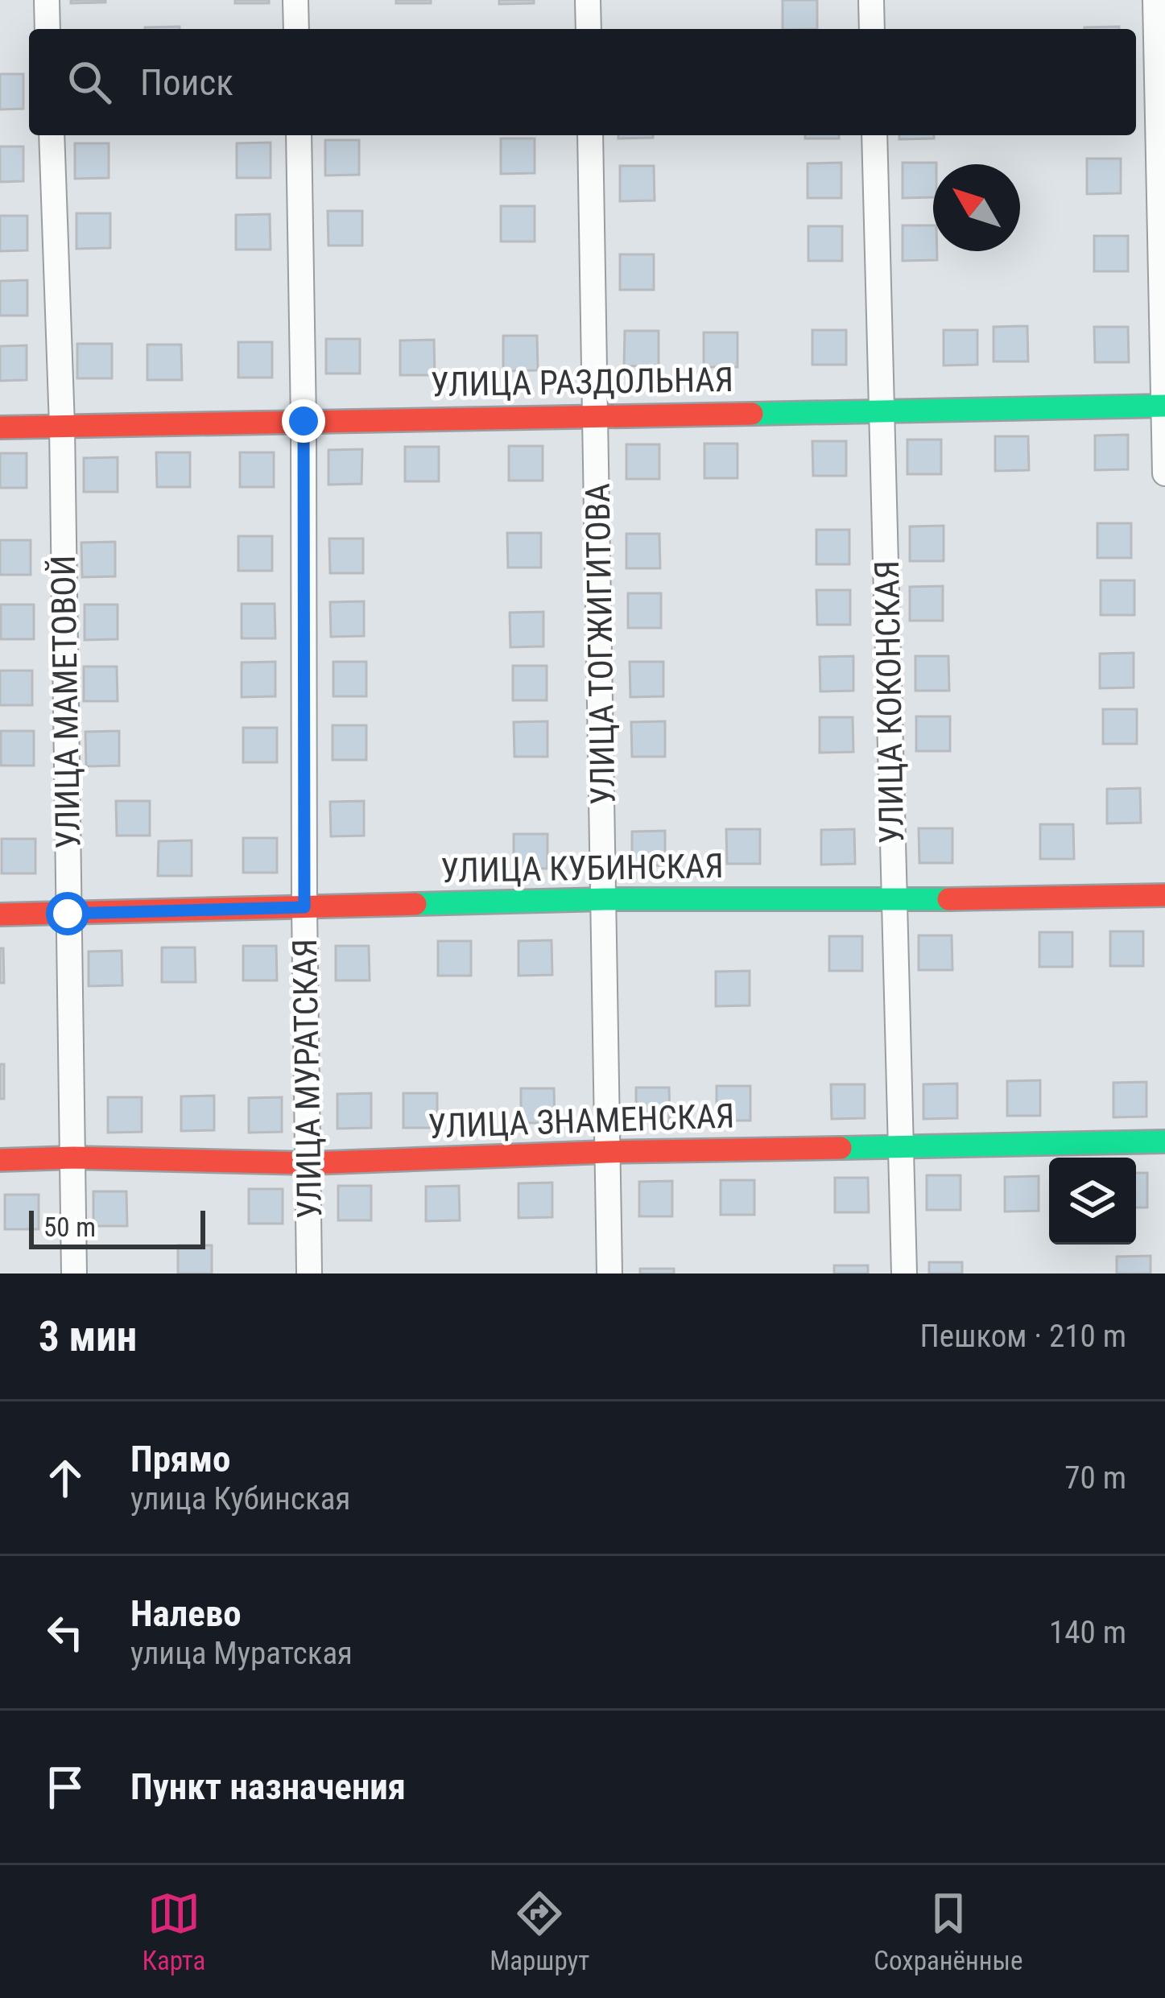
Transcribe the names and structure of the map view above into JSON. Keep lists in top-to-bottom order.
{
  "streets": {
    "street": [
      "УЛИЦА РАЗДОЛЬНАЯ",
      "УЛИЦА ТОГЖИГИТОВА",
      "УЛИЦА МАМЕТОВОЙ",
      "УЛИЦА КОКОНСКАЯ",
      "УЛИЦА КУБИНСКАЯ",
      "УЛИЦА МУРАТСКАЯ",
      "УЛИЦА ЗНАМЕНСКАЯ"
    ]
  },
  "crossings": [
    ["УЛИЦА РАЗДОЛЬНАЯ", "УЛИЦА ТОГЖИГИТОВА"],
    ["УЛИЦА РАЗДОЛЬНАЯ", "УЛИЦА МАМЕТОВОЙ"],
    ["УЛИЦА РАЗДОЛЬНАЯ", "УЛИЦА КОКОНСКАЯ"],
    ["УЛИЦА РАЗДОЛЬНАЯ", "УЛИЦА МУРАТСКАЯ"],
    ["УЛИЦА ТОГЖИГИТОВА", "УЛИЦА КУБИНСКАЯ"],
    ["УЛИЦА ТОГЖИГИТОВА", "УЛИЦА ЗНАМЕНСКАЯ"],
    ["УЛИЦА МАМЕТОВОЙ", "УЛИЦА КУБИНСКАЯ"],
    ["УЛИЦА МАМЕТОВОЙ", "УЛИЦА ЗНАМЕНСКАЯ"],
    ["УЛИЦА КОКОНСКАЯ", "УЛИЦА КУБИНСКАЯ"],
    ["УЛИЦА КОКОНСКАЯ", "УЛИЦА ЗНАМЕНСКАЯ"],
    ["УЛИЦА КУБИНСКАЯ", "УЛИЦА МУРАТСКАЯ"],
    ["УЛИЦА МУРАТСКАЯ", "УЛИЦА ЗНАМЕНСКАЯ"]
  ],
  "scale_bar": "50 m",
  "north": "top left",
  "page": {
    "search": "Поиск",
    "scale": "50 m",
    "heading": ["3 мин", "Пешком · 210 m"],
    "list": [
      ["Прямо", "улица Кубинская", "70 m"],
      ["Налево", "улица Муратская", "140 m"],
      "Пункт назначения"
    ],
    "nav": ["Карта", "Маршрут", "Сохранённые"]
  }
}
